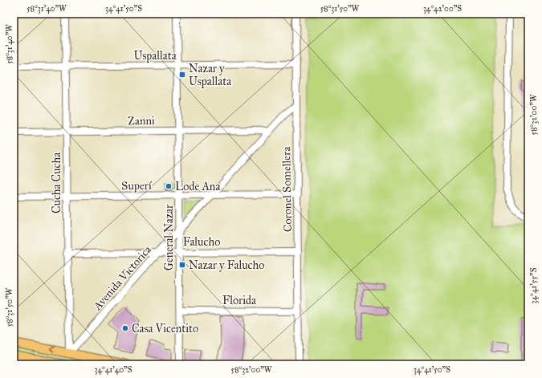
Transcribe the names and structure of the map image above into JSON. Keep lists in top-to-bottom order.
{
  "streets": {
    "street": [
      "Uspallata",
      "Zanni",
      "Cucha Cucha",
      "Superí",
      "Coronel Somellera",
      "General Nazar",
      "Falucho",
      "Avenida Victorica",
      "Florida"
    ]
  },
  "crossings": [
    ["Uspallata", "Cucha Cucha"],
    ["Uspallata", "Coronel Somellera"],
    ["Uspallata", "General Nazar"],
    ["Zanni", "Cucha Cucha"],
    ["Zanni", "General Nazar"],
    ["Zanni", "Avenida Victorica"],
    ["Cucha Cucha", "Superí"],
    ["Cucha Cucha", "Falucho"],
    ["Cucha Cucha", "Avenida Victorica"],
    ["Superí", "Coronel Somellera"],
    ["Superí", "General Nazar"],
    ["Superí", "Avenida Victorica"],
    ["Coronel Somellera", "Falucho"],
    ["Coronel Somellera", "Avenida Victorica"],
    ["Coronel Somellera", "Florida"],
    ["General Nazar", "Falucho"],
    ["General Nazar", "Avenida Victorica"],
    ["General Nazar", "Florida"],
    ["Falucho", "Avenida Victorica"]
  ],
  "places": {
    "transit": ["Nazar y Uspallata", "Nazar y Falucho"],
    "other": ["Lode Ana", "Casa Vicentito"]
  },
  "coordinates": [
    "58°31'40\"W",
    "34°41'50\"S",
    "58°31'50\"W",
    "34°42'00\"S",
    "58°32'00\"W",
    "34°41'55\"S",
    "34°41'40\"S"
  ]
}
